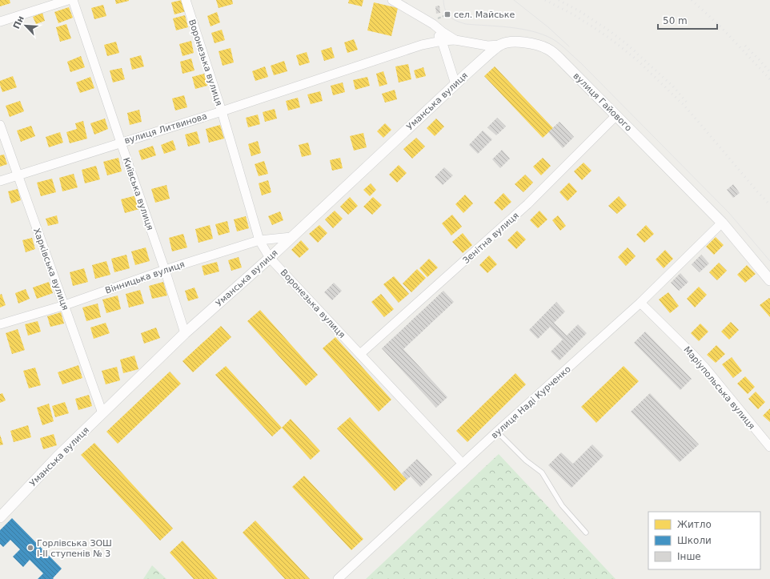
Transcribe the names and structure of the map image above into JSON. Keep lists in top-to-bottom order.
{
  "streets": {
    "street": [
      "Воронезька вулиця",
      "Уманська вулиця",
      "вулиця Гайового",
      "вулиця Литвинова",
      "Київська вулиця",
      "Зенітна вулиця",
      "Харківська вулиця",
      "Вінницька вулиця",
      "Маріупольська вулиця",
      "вулиця Наді Курченко"
    ]
  },
  "crossings": [
    ["Воронезька вулиця", "Уманська вулиця"],
    ["Воронезька вулиця", "вулиця Литвинова"],
    ["Воронезька вулиця", "Зенітна вулиця"],
    ["Воронезька вулиця", "Вінницька вулиця"],
    ["Воронезька вулиця", "вулиця Наді Курченко"],
    ["Уманська вулиця", "вулиця Гайового"],
    ["Уманська вулиця", "Київська вулиця"],
    ["Уманська вулиця", "Харківська вулиця"],
    ["Уманська вулиця", "Вінницька вулиця"],
    ["вулиця Гайового", "вулиця Литвинова"],
    ["вулиця Гайового", "Зенітна вулиця"],
    ["вулиця Гайового", "вулиця Наді Курченко"],
    ["вулиця Литвинова", "Київська вулиця"],
    ["вулиця Литвинова", "Харківська вулиця"],
    ["Київська вулиця", "Вінницька вулиця"],
    ["Харківська вулиця", "Вінницька вулиця"],
    ["Маріупольська вулиця", "вулиця Наді Курченко"]
  ],
  "places": {
    "transit": ["сел. Майське"],
    "other": ["Горлівська ЗОШ І-ІІ ступенів № 3"]
  },
  "legend": ["Житло", "Школи", "Інше"],
  "scale_bar": "50 m",
  "north": "top left"
}
